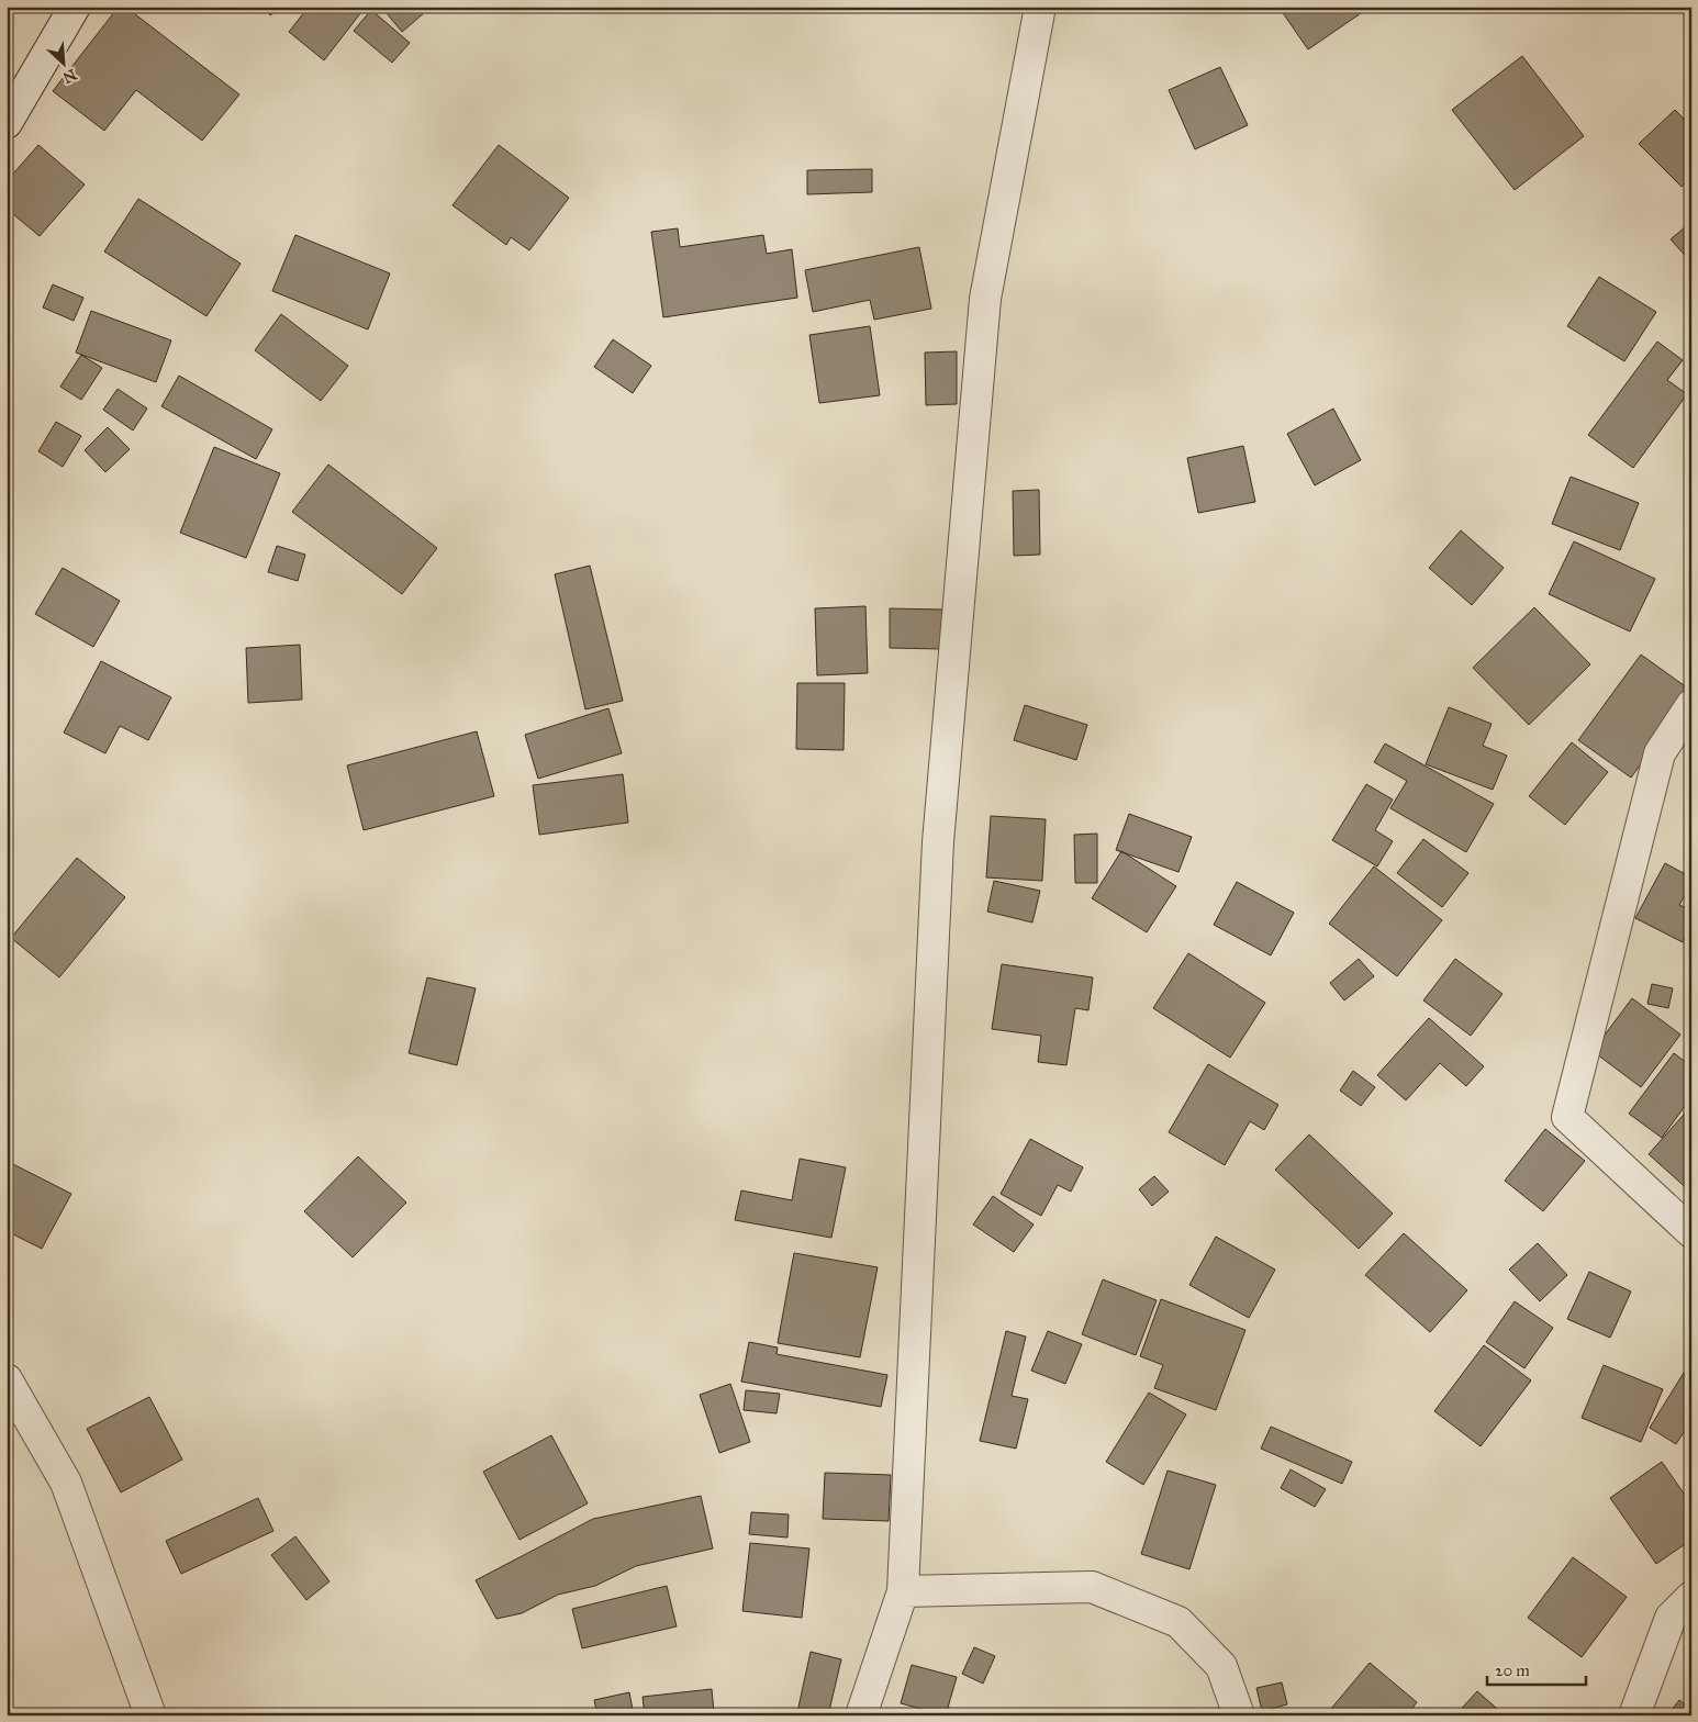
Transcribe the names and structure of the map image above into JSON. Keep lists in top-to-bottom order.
{
  "scale_bar": "20 m",
  "north": "bottom right"
}
